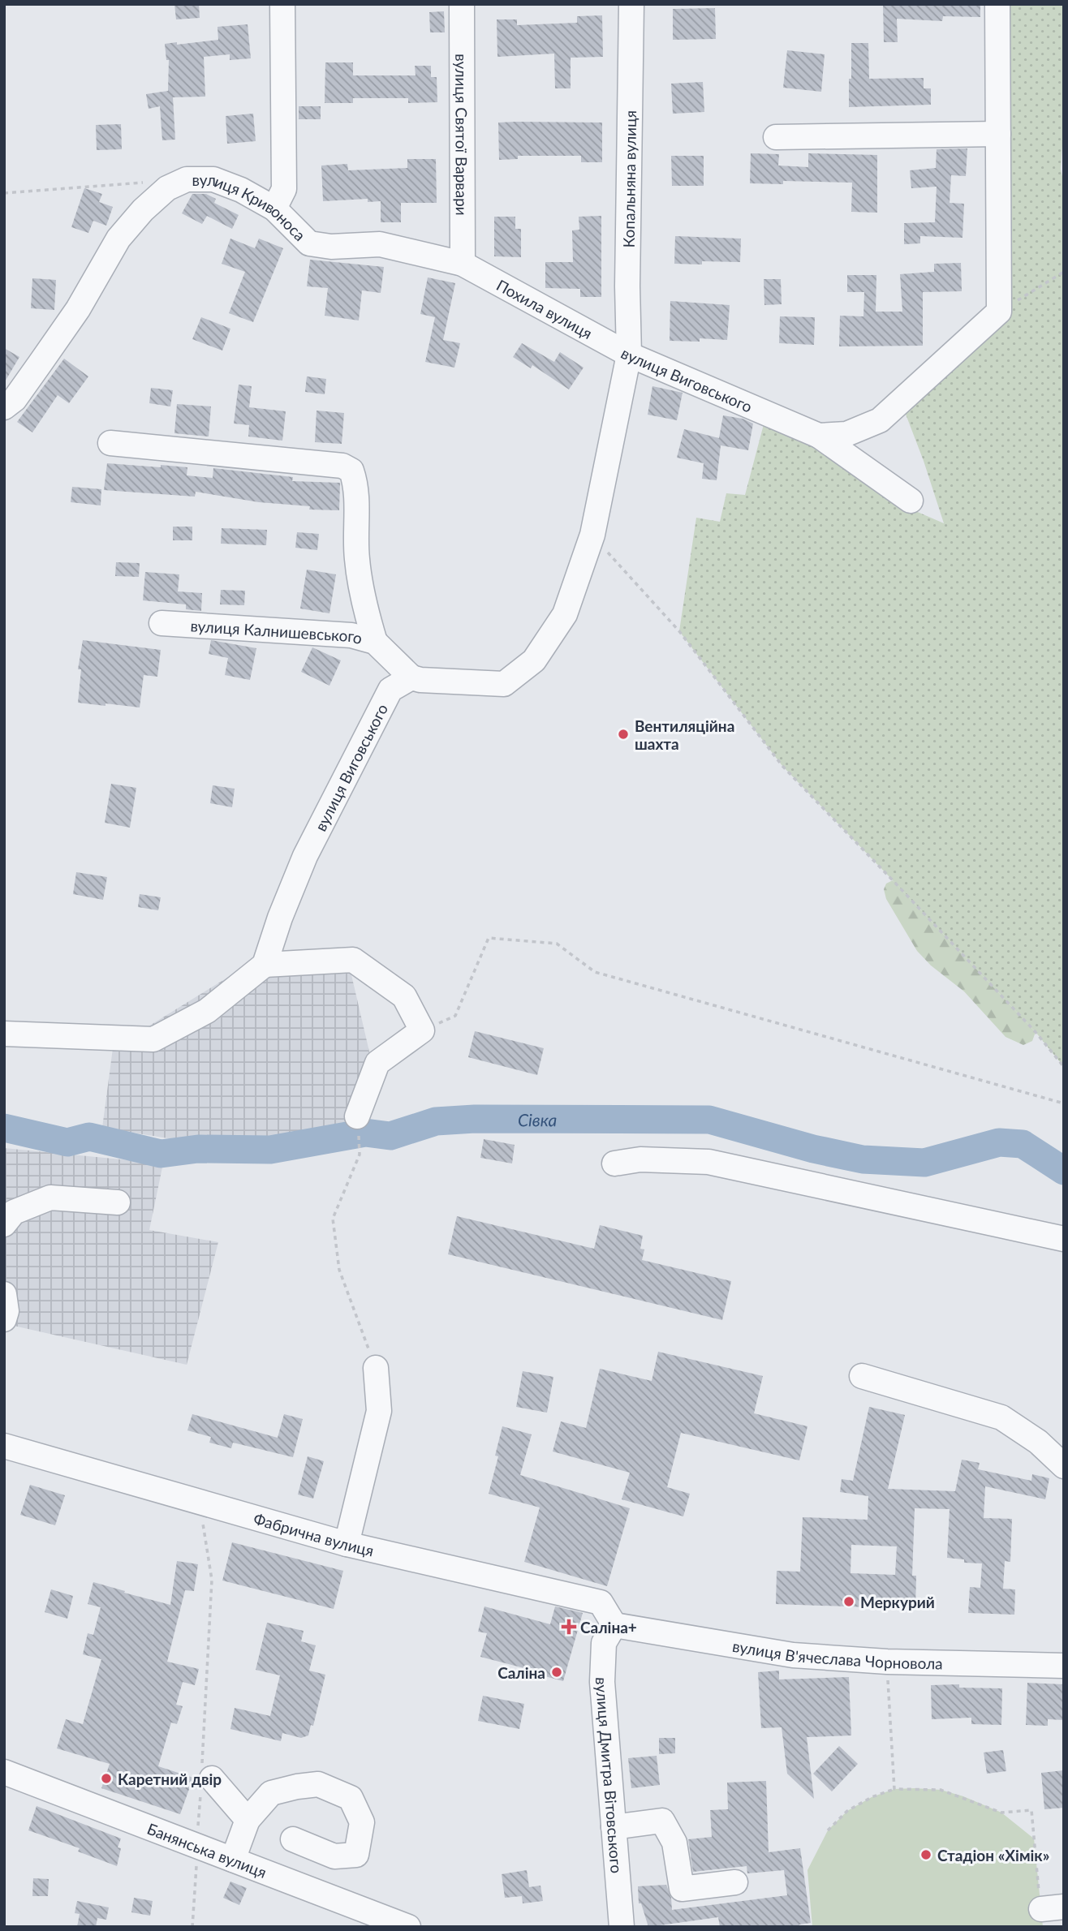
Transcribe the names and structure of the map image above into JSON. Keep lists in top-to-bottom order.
{
  "streets": {
    "street": [
      "вулиця Святої Варвари",
      "Копальняна вулиця",
      "вулиця Кривоноса",
      "Похила вулиця",
      "вулиця Виговського",
      "вулиця Калнишевського",
      "Фабрична вулиця",
      "вулиця В'ячеслава Чорновола",
      "вулиця Дмитра Вітовського",
      "Банянська вулиця"
    ]
  },
  "crossings": [
    ["вулиця Святої Варвари", "вулиця Кривоноса"],
    ["вулиця Святої Варвари", "Похила вулиця"],
    ["Копальняна вулиця", "Похила вулиця"],
    ["Копальняна вулиця", "вулиця Виговського"],
    ["вулиця Кривоноса", "Похила вулиця"],
    ["Похила вулиця", "вулиця Виговського"],
    ["вулиця Виговського", "вулиця Калнишевського"],
    ["Фабрична вулиця", "вулиця В'ячеслава Чорновола"],
    ["Фабрична вулиця", "вулиця Дмитра Вітовського"],
    ["вулиця В'ячеслава Чорновола", "вулиця Дмитра Вітовського"]
  ],
  "water": ["Сівка"],
  "places": {
    "other": [
      "Вентиляційна шахта",
      "Меркурий",
      "Саліна",
      "Каретний двір",
      "Стадіон «Хімік»"
    ],
    "health": ["Саліна+"]
  }
}
